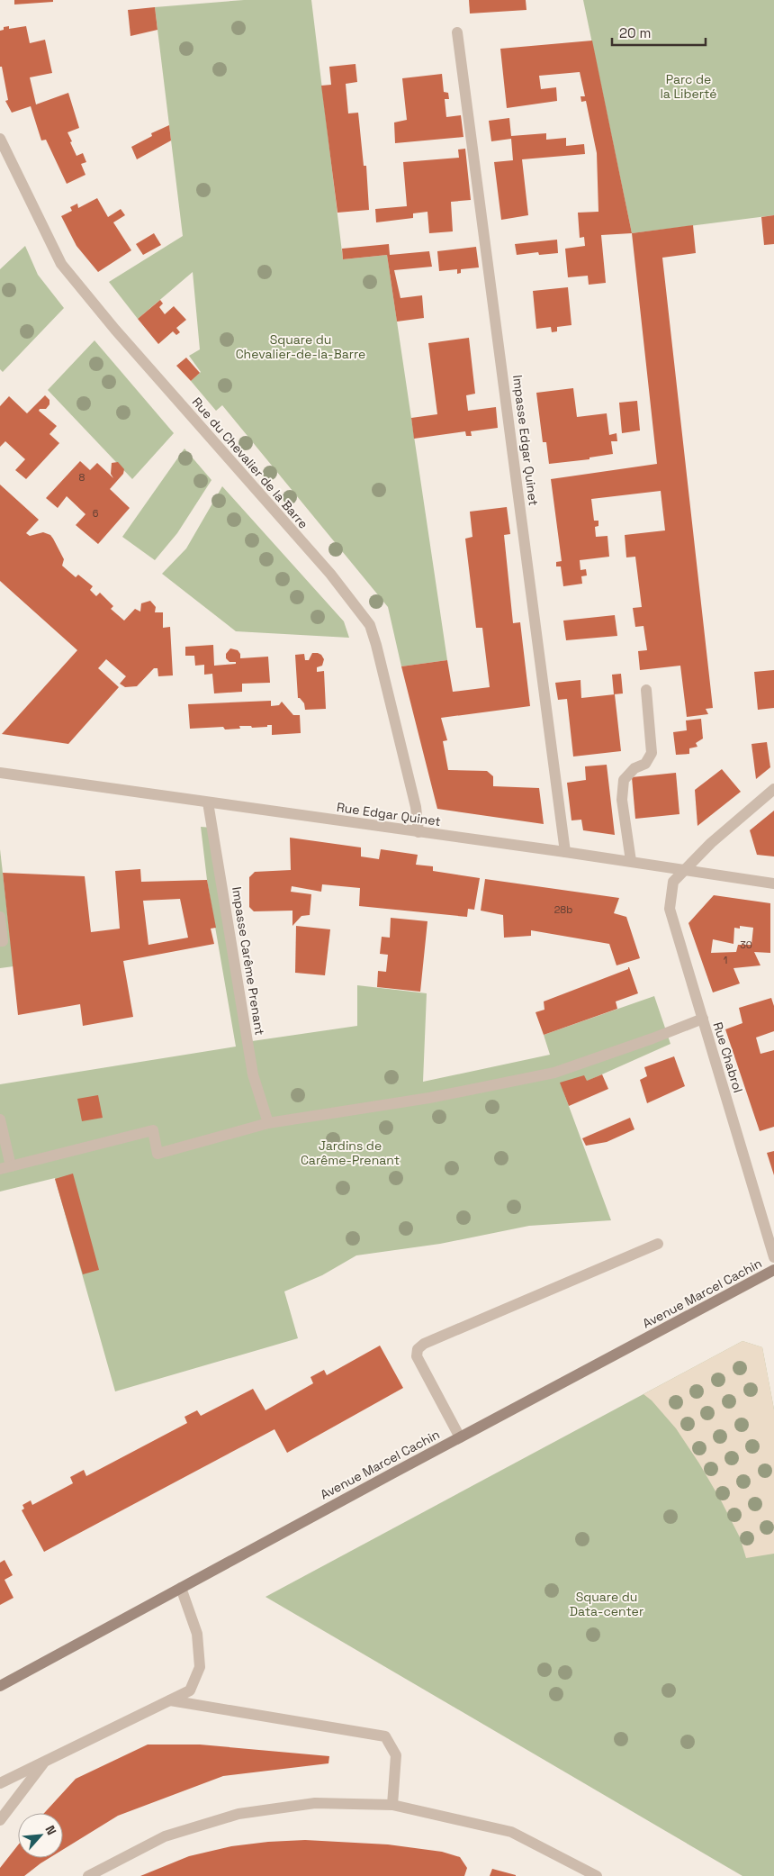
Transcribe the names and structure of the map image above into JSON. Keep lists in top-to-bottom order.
{
  "streets": {
    "street": [
      "Impasse Edgar Quinet",
      "Rue du Chevalier de la Barre",
      "Rue Edgar Quinet",
      "Impasse Carême Prenant",
      "Rue Chabrol",
      "Avenue Marcel Cachin"
    ]
  },
  "crossings": [
    ["Impasse Edgar Quinet", "Rue Edgar Quinet"],
    ["Rue du Chevalier de la Barre", "Rue Edgar Quinet"],
    ["Rue Edgar Quinet", "Impasse Carême Prenant"],
    ["Rue Edgar Quinet", "Rue Chabrol"]
  ],
  "parks": [
    "Parc de la Liberté",
    "Square du Chevalier-de-la-Barre",
    "Jardins de Carême-Prenant",
    "Square du Data-center"
  ],
  "house_numbers": [
    "8",
    "6",
    "28b",
    "30",
    "1"
  ],
  "scale_bar": "20 m",
  "north": "top right"
}
